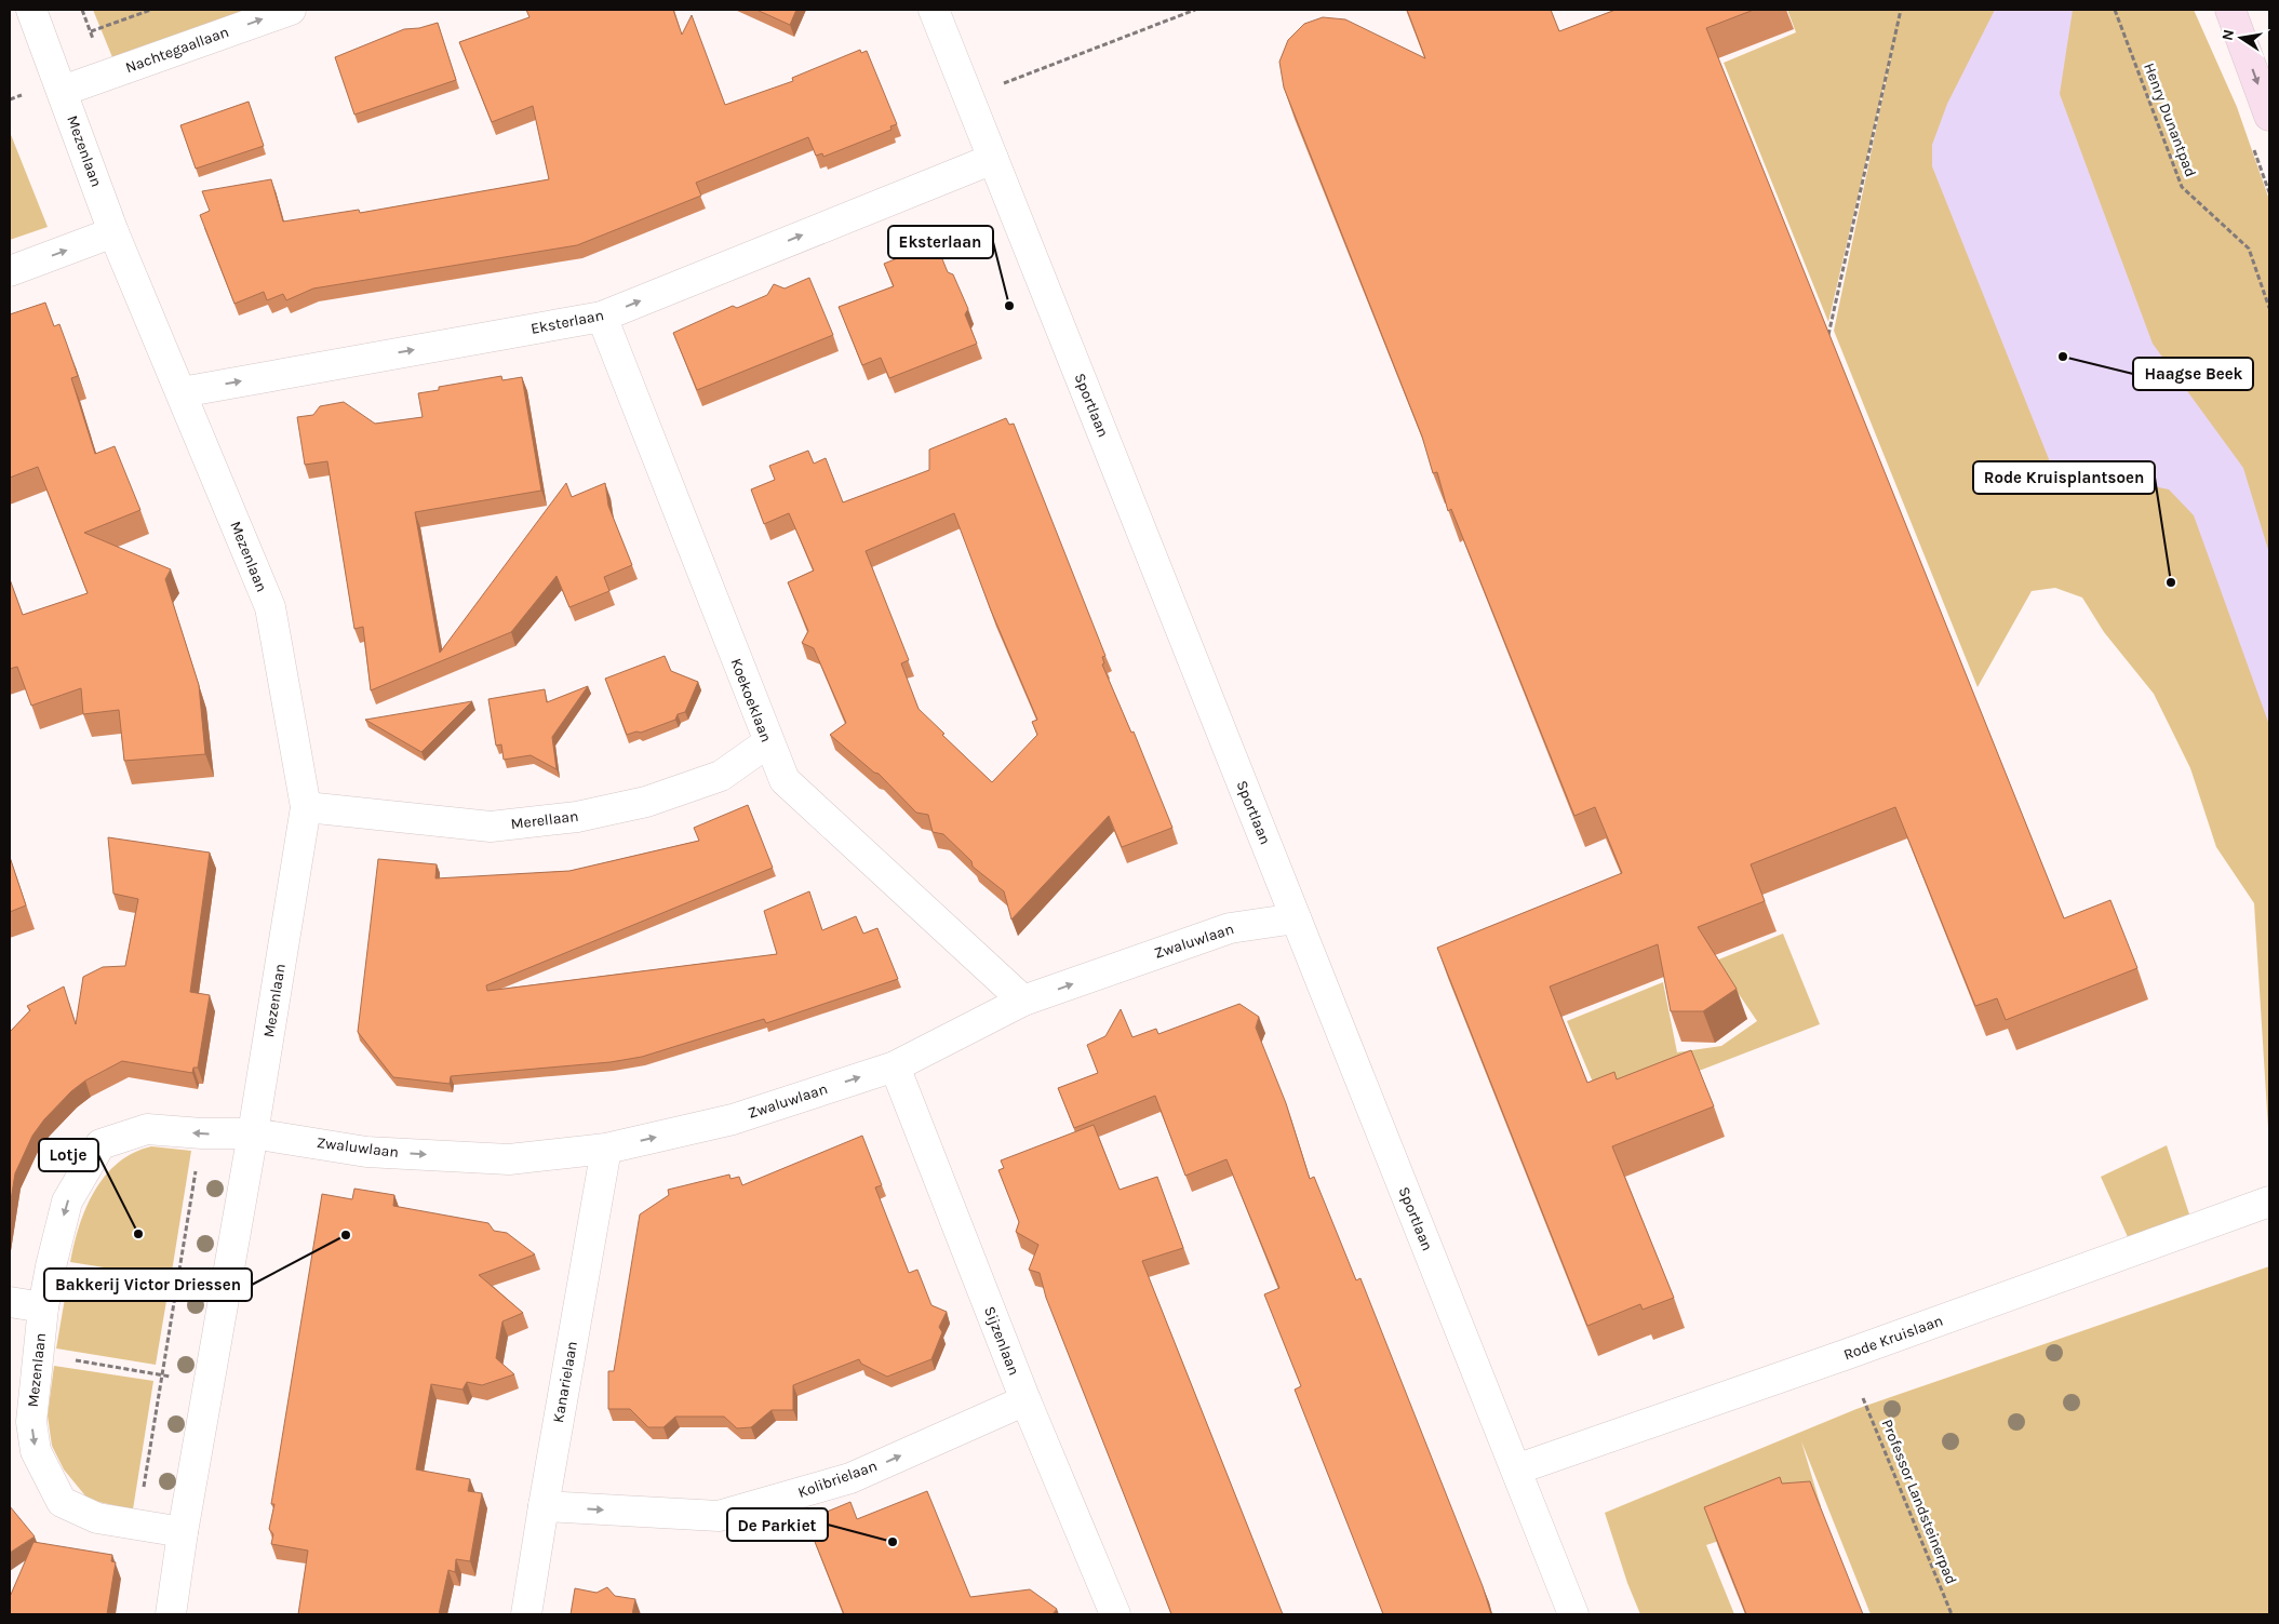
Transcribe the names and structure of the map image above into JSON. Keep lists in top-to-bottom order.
{
  "streets": {
    "street": [
      "Nachtegaallaan",
      "Mezenlaan",
      "Eksterlaan",
      "Sportlaan",
      "Koekoeklaan",
      "Merellaan",
      "Zwaluwlaan",
      "Rode Kruislaan",
      "Sijzenlaan",
      "Kanarielaan",
      "Kolibrielaan"
    ],
    "path": ["Henry Dunantpad", "Professor Landsteinerpad"]
  },
  "crossings": [
    ["Nachtegaallaan", "Mezenlaan"],
    ["Mezenlaan", "Eksterlaan"],
    ["Mezenlaan", "Merellaan"],
    ["Mezenlaan", "Zwaluwlaan"],
    ["Eksterlaan", "Sportlaan"],
    ["Eksterlaan", "Koekoeklaan"],
    ["Sportlaan", "Zwaluwlaan"],
    ["Sportlaan", "Rode Kruislaan"],
    ["Koekoeklaan", "Merellaan"],
    ["Koekoeklaan", "Zwaluwlaan"],
    ["Zwaluwlaan", "Sijzenlaan"],
    ["Zwaluwlaan", "Kanarielaan"],
    ["Sijzenlaan", "Kolibrielaan"],
    ["Kanarielaan", "Kolibrielaan"]
  ],
  "one_way": [
    "Nachtegaallaan",
    "Eksterlaan",
    "Zwaluwlaan",
    "Kolibrielaan"
  ],
  "places": [
    "Eksterlaan",
    "Haagse Beek",
    "Rode Kruisplantsoen",
    "Lotje",
    "Bakkerij Victor Driessen",
    "De Parkiet"
  ],
  "north": "left"
}
